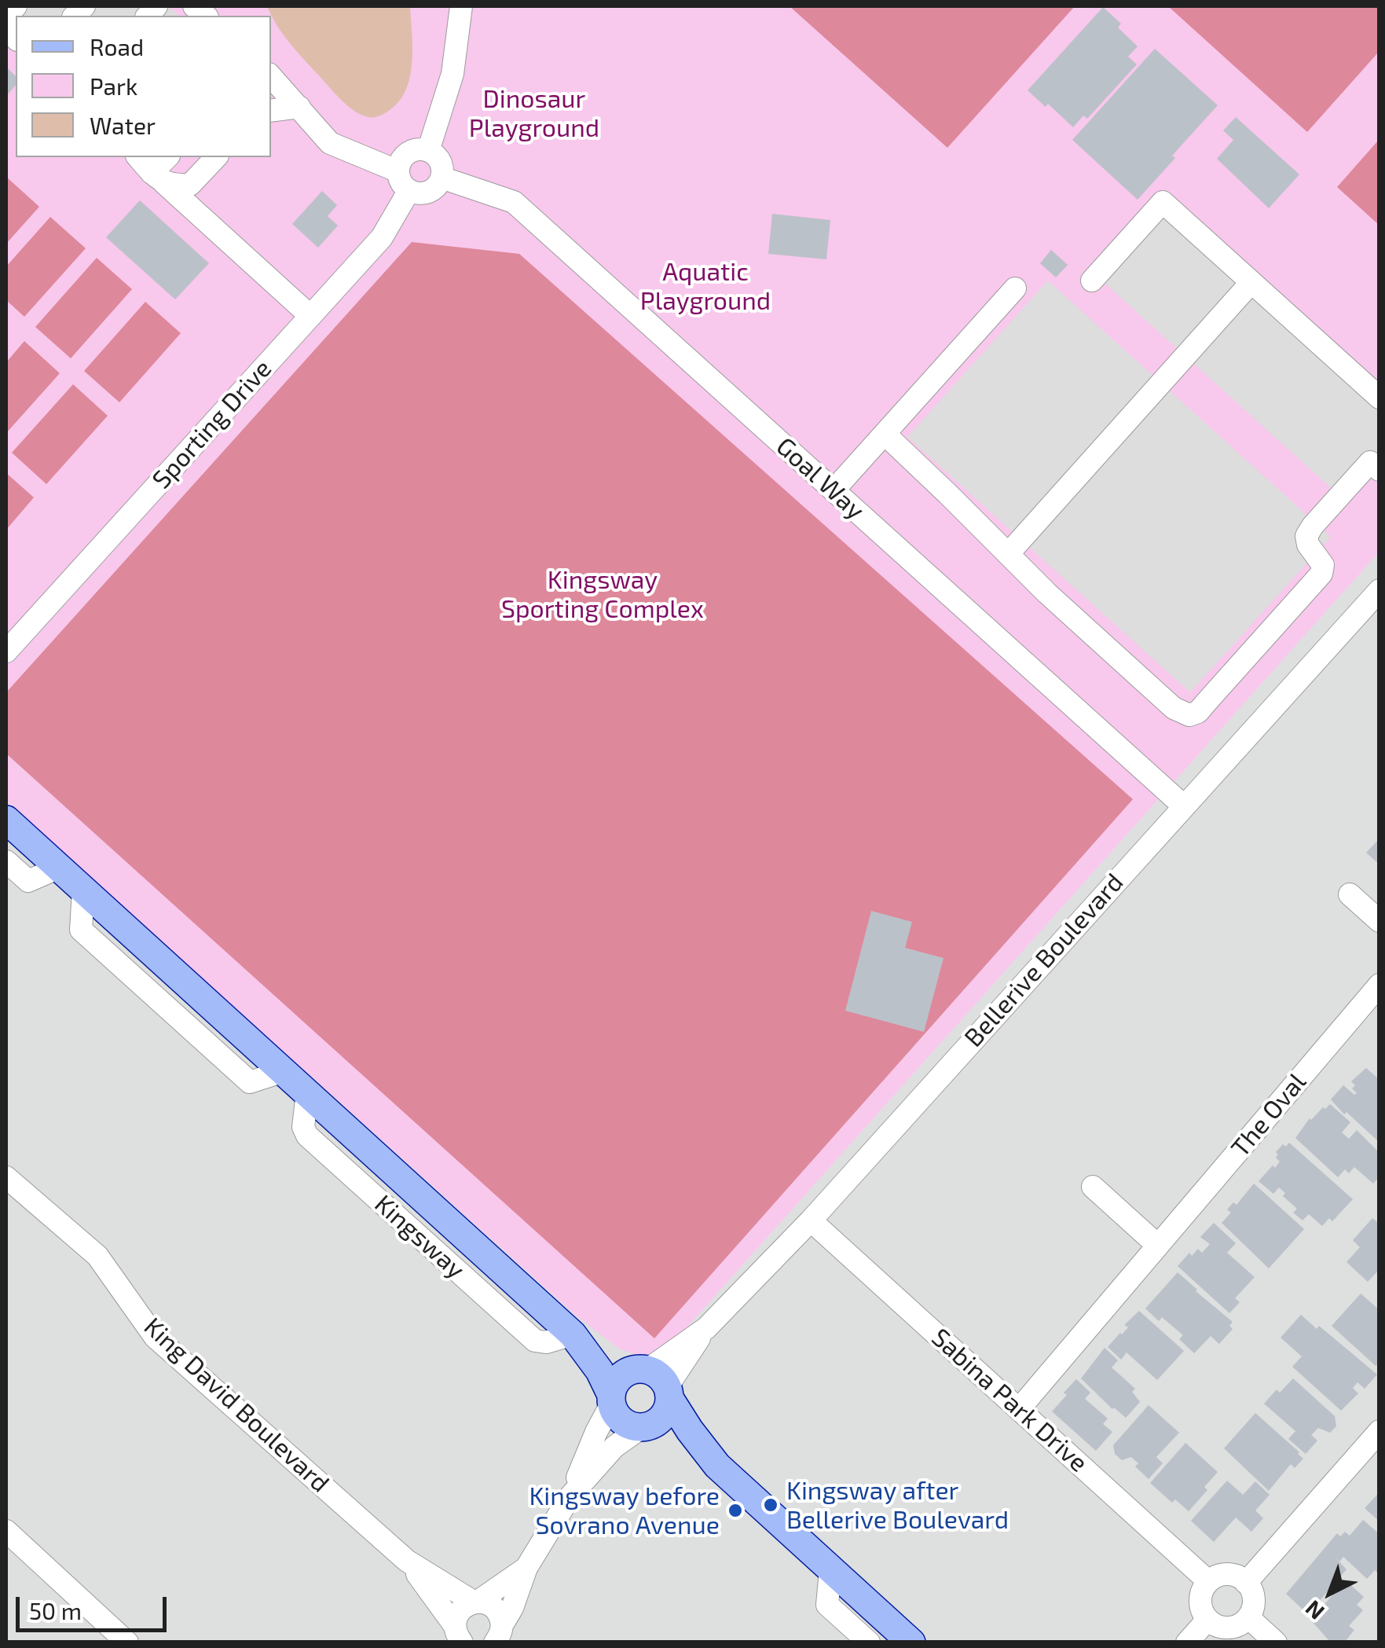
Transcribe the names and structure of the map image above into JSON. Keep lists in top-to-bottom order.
{
  "streets": {
    "main road": ["Kingsway"],
    "street": [
      "Sporting Drive",
      "Goal Way",
      "Bellerive Boulevard",
      "The Oval",
      "Sabina Park Drive",
      "King David Boulevard"
    ]
  },
  "crossings": [
    ["Sporting Drive", "Goal Way"],
    ["Goal Way", "Bellerive Boulevard"],
    ["Bellerive Boulevard", "Kingsway"],
    ["Bellerive Boulevard", "Sabina Park Drive"],
    ["The Oval", "Sabina Park Drive"]
  ],
  "parks": ["Dinosaur Playground", "Aquatic Playground", "Kingsway Sporting Complex"],
  "places": ["Kingsway after Bellerive Boulevard", "Kingsway before Sovrano Avenue"],
  "legend": ["Road", "Park", "Water"],
  "scale_bar": "50 m",
  "north": "bottom left"
}
